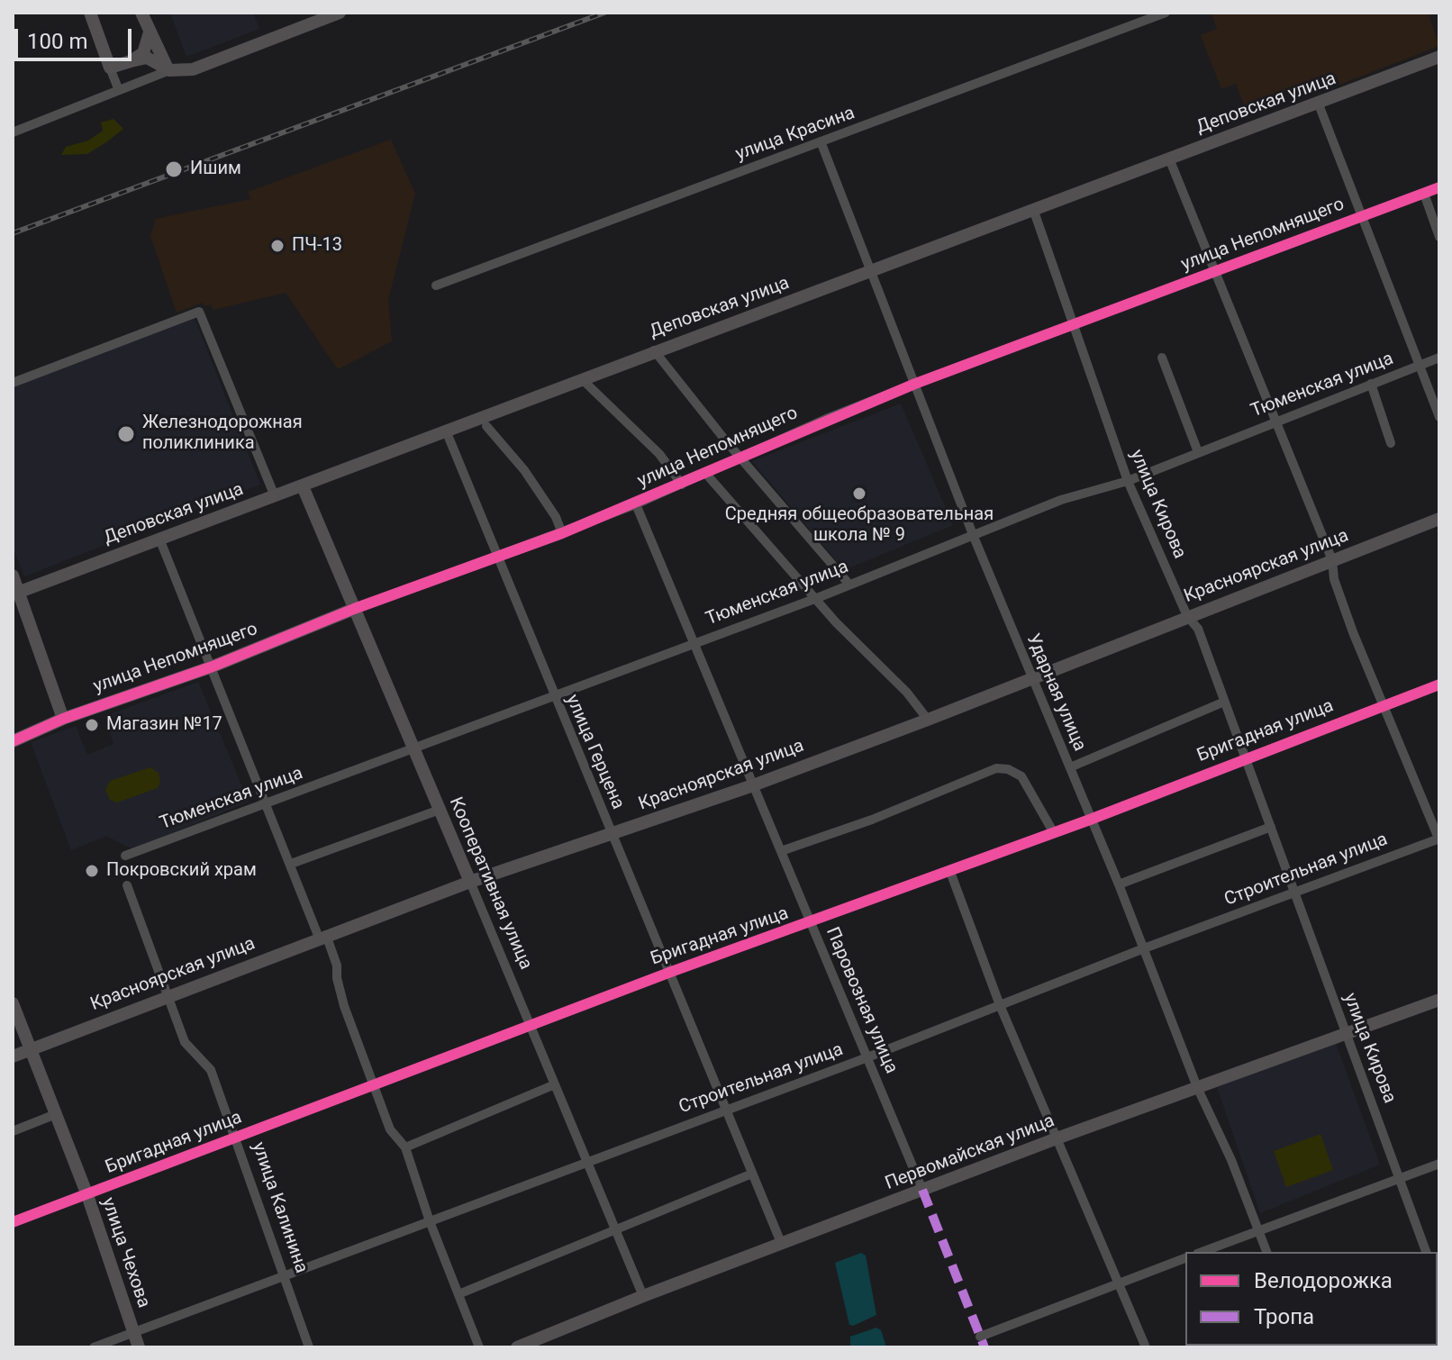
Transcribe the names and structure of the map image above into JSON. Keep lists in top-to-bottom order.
{
  "streets": {
    "main road": [
      "Деповская улица",
      "улица Непомнящего",
      "Красноярская улица",
      "Кооперативная улица",
      "Первомайская улица",
      "улица Чехова"
    ],
    "street": [
      "улица Красина",
      "Тюменская улица",
      "улица Кирова",
      "Ударная улица",
      "Бригадная улица",
      "улица Герцена",
      "Строительная улица",
      "Паровозная улица",
      "улица Калинина"
    ]
  },
  "crossings": [
    ["Деповская улица", "улица Кирова"],
    ["Деповская улица", "Ударная улица"],
    ["Деповская улица", "улица Герцена"],
    ["Деповская улица", "Кооперативная улица"],
    ["улица Красина", "Ударная улица"],
    ["улица Непомнящего", "улица Кирова"],
    ["улица Непомнящего", "Ударная улица"],
    ["улица Непомнящего", "улица Герцена"],
    ["улица Непомнящего", "Кооперативная улица"],
    ["улица Непомнящего", "Паровозная улица"],
    ["Тюменская улица", "улица Кирова"],
    ["Тюменская улица", "Ударная улица"],
    ["Тюменская улица", "улица Герцена"],
    ["Тюменская улица", "Кооперативная улица"],
    ["Тюменская улица", "Паровозная улица"],
    ["улица Кирова", "Красноярская улица"],
    ["улица Кирова", "Бригадная улица"],
    ["улица Кирова", "Строительная улица"],
    ["улица Кирова", "Первомайская улица"],
    ["Красноярская улица", "Ударная улица"],
    ["Красноярская улица", "улица Герцена"],
    ["Красноярская улица", "Кооперативная улица"],
    ["Красноярская улица", "Паровозная улица"],
    ["Красноярская улица", "улица Калинина"],
    ["Красноярская улица", "улица Чехова"],
    ["Ударная улица", "Бригадная улица"],
    ["Ударная улица", "Строительная улица"],
    ["Ударная улица", "Первомайская улица"],
    ["Бригадная улица", "улица Герцена"],
    ["Бригадная улица", "Кооперативная улица"],
    ["Бригадная улица", "Паровозная улица"],
    ["Бригадная улица", "улица Калинина"],
    ["Бригадная улица", "улица Чехова"],
    ["улица Герцена", "Строительная улица"],
    ["улица Герцена", "Первомайская улица"],
    ["Строительная улица", "Кооперативная улица"],
    ["Строительная улица", "Паровозная улица"],
    ["Строительная улица", "улица Калинина"],
    ["Строительная улица", "улица Чехова"],
    ["Кооперативная улица", "Первомайская улица"],
    ["Паровозная улица", "Первомайская улица"]
  ],
  "places": [
    "Ишим",
    "ПЧ-13",
    "Железнодорожная поликлиника",
    "Средняя общеобразовательная школа № 9",
    "Магазин №17",
    "Покровский храм"
  ],
  "legend": ["Велодорожка", "Тропа"],
  "scale_bar": "100 m"
}
